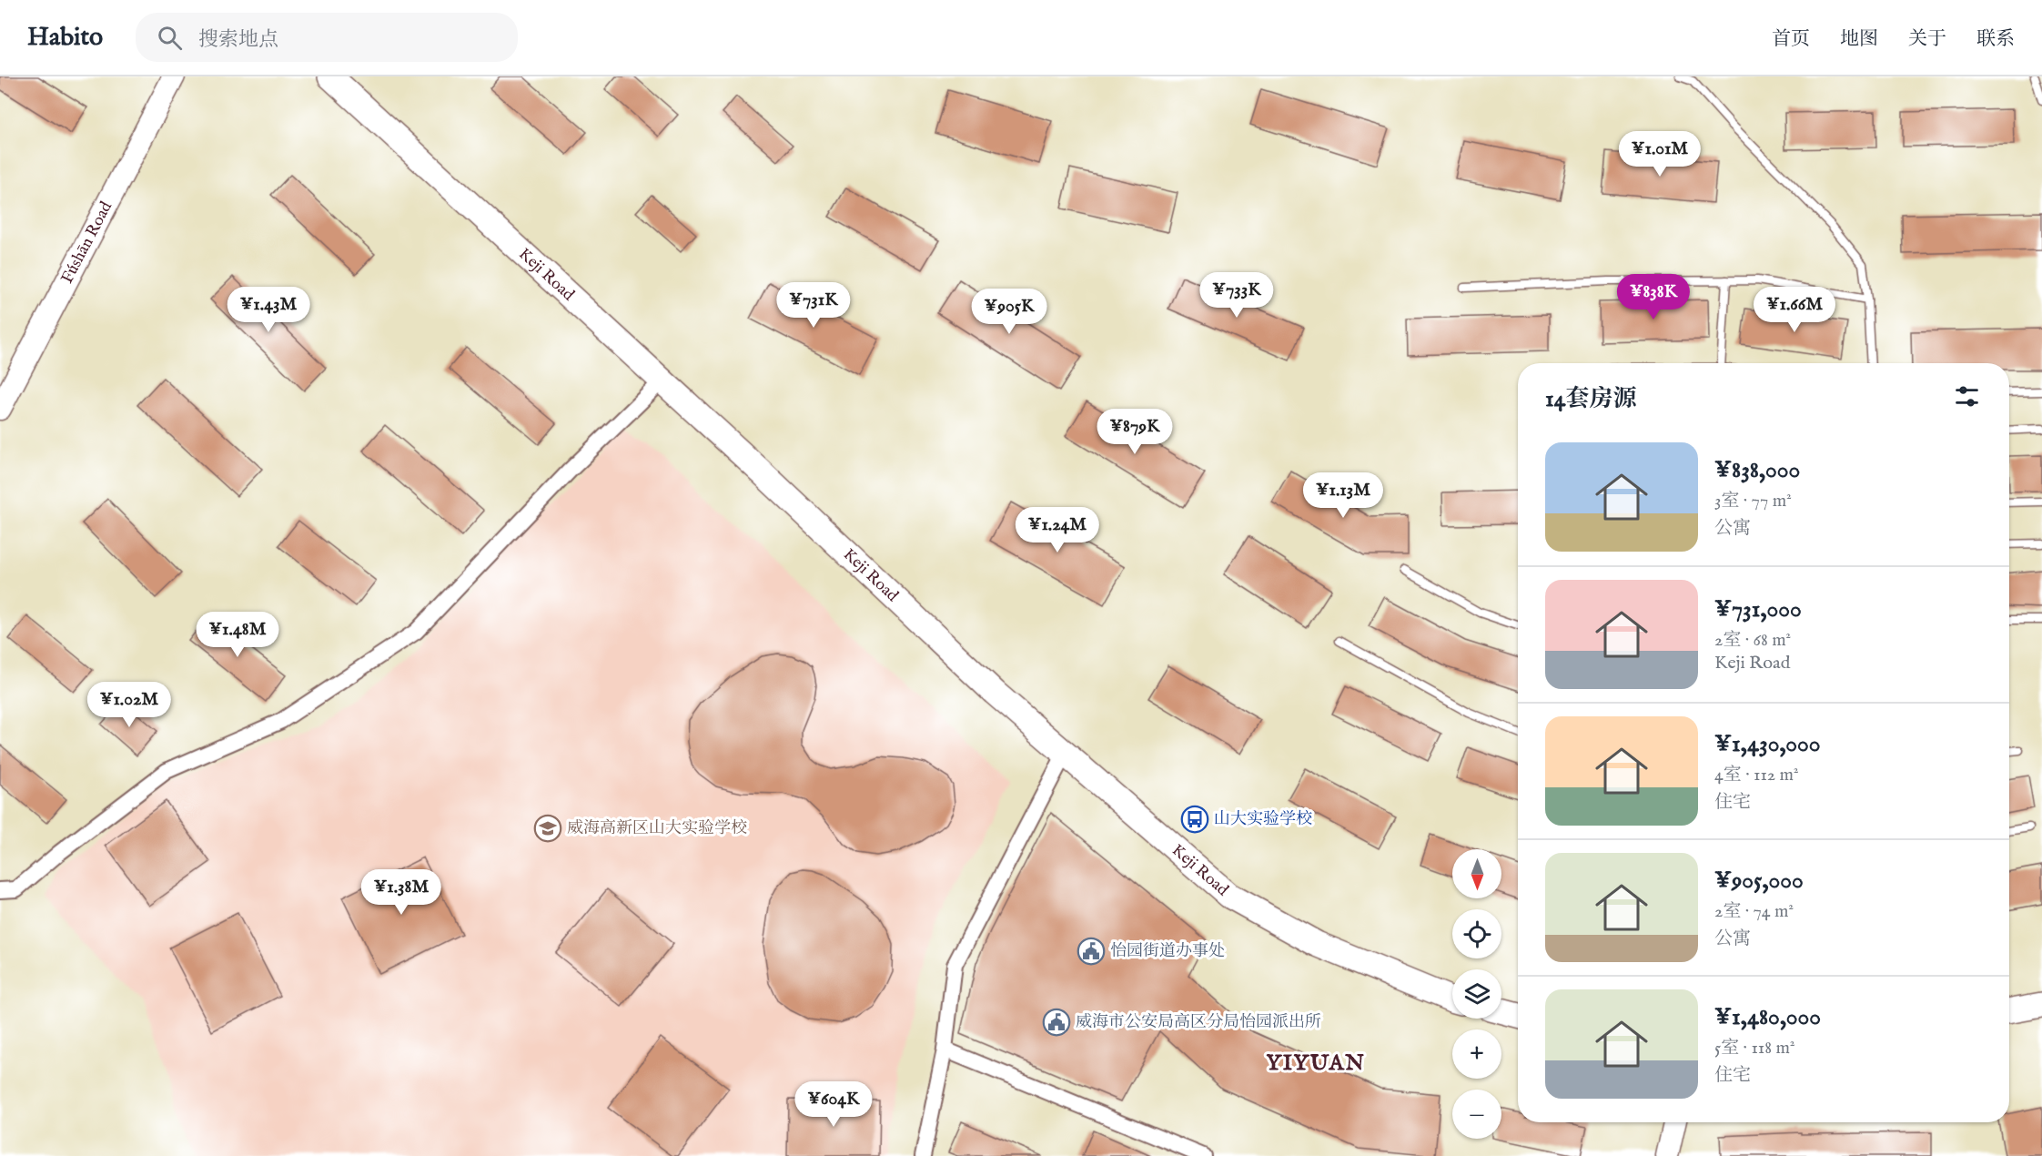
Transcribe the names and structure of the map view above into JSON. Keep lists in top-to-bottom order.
{
  "streets": {
    "main road": ["Fúshān Road", "Keji Road"]
  },
  "districts": ["YIYUAN"],
  "places": {
    "bus stop": ["山大实验学校"],
    "school or university": ["威海高新区山大实验学校"],
    "public building": ["怡园街道办事处", "威海市公安局高区分局怡园派出所"]
  },
  "north": "bottom",
  "page": {
    "header": "Habito",
    "search": "搜索地点",
    "nav": [
      "首页",
      "地图",
      "关于",
      "联系"
    ],
    "price": [
      "¥1.01M",
      "¥733K",
      "¥838K",
      "¥731K",
      "¥1.43M",
      "¥1.66M",
      "¥905K",
      "¥879K",
      "¥1.13M",
      "¥1.24M",
      "¥1.48M",
      "¥1.02M",
      "¥1.38M",
      "¥604K"
    ],
    "heading": "14套房源",
    "list": [
      {
        "name": "¥838,000",
        "note": "3室 · 77 m² · 公寓"
      },
      {
        "name": "¥731,000",
        "note": "2室 · 68 m² · Keji Road"
      },
      {
        "name": "¥1,430,000",
        "note": "4室 · 112 m² · 住宅"
      },
      {
        "name": "¥905,000",
        "note": "2室 · 74 m² · 公寓"
      },
      {
        "name": "¥1,480,000",
        "note": "5室 · 118 m² · 住宅"
      }
    ],
    "map_buttons": ["+", "−"]
  }
}
